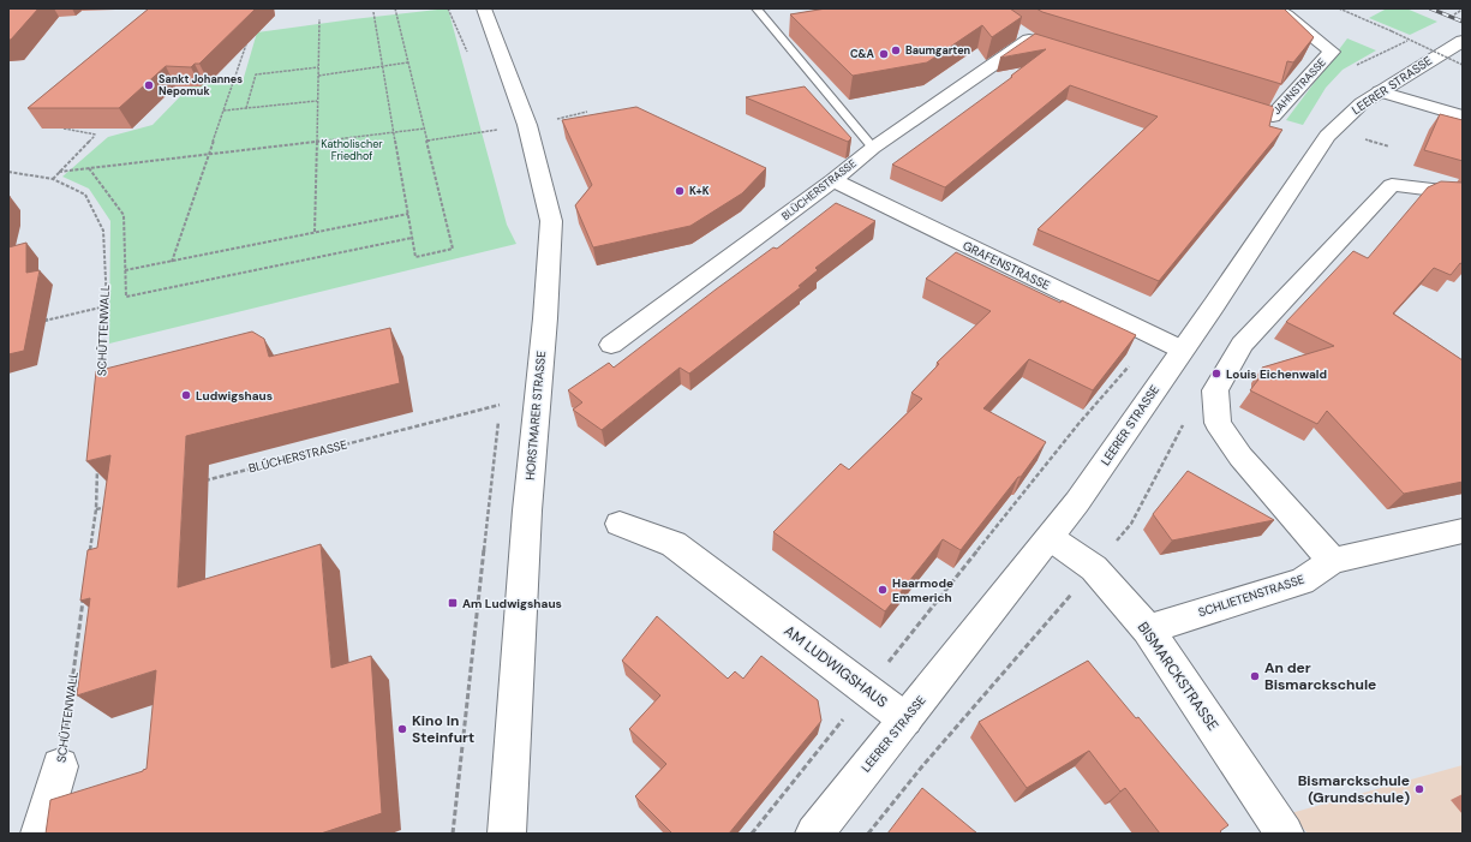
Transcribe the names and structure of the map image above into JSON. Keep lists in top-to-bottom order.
{
  "streets": {
    "street": [
      "LEERER STRASSE",
      "JAHNSTRASSE",
      "BLÜCHERSTRASSE",
      "GRAFENSTRASSE",
      "SCHÜTTENWALL",
      "HORSTMARER STRASSE",
      "SCHLIETENSTRASSE",
      "AM LUDWIGSHAUS",
      "BISMARCKSTRASSE"
    ]
  },
  "crossings": [
    ["LEERER STRASSE", "GRAFENSTRASSE"],
    ["LEERER STRASSE", "AM LUDWIGSHAUS"],
    ["LEERER STRASSE", "BISMARCKSTRASSE"],
    ["BLÜCHERSTRASSE", "GRAFENSTRASSE"],
    ["SCHLIETENSTRASSE", "BISMARCKSTRASSE"]
  ],
  "parks": ["Katholischer Friedhof"],
  "places": {
    "other": [
      "Baumgarten",
      "C&A",
      "Sankt Johannes Nepomuk",
      "K+K",
      "Louis Eichenwald",
      "Ludwigshaus",
      "Haarmode Emmerich",
      "An der Bismarckschule",
      "Kino In Steinfurt",
      "Bismarckschule (Grundschule)"
    ],
    "transit": ["Am Ludwigshaus"]
  }
}
